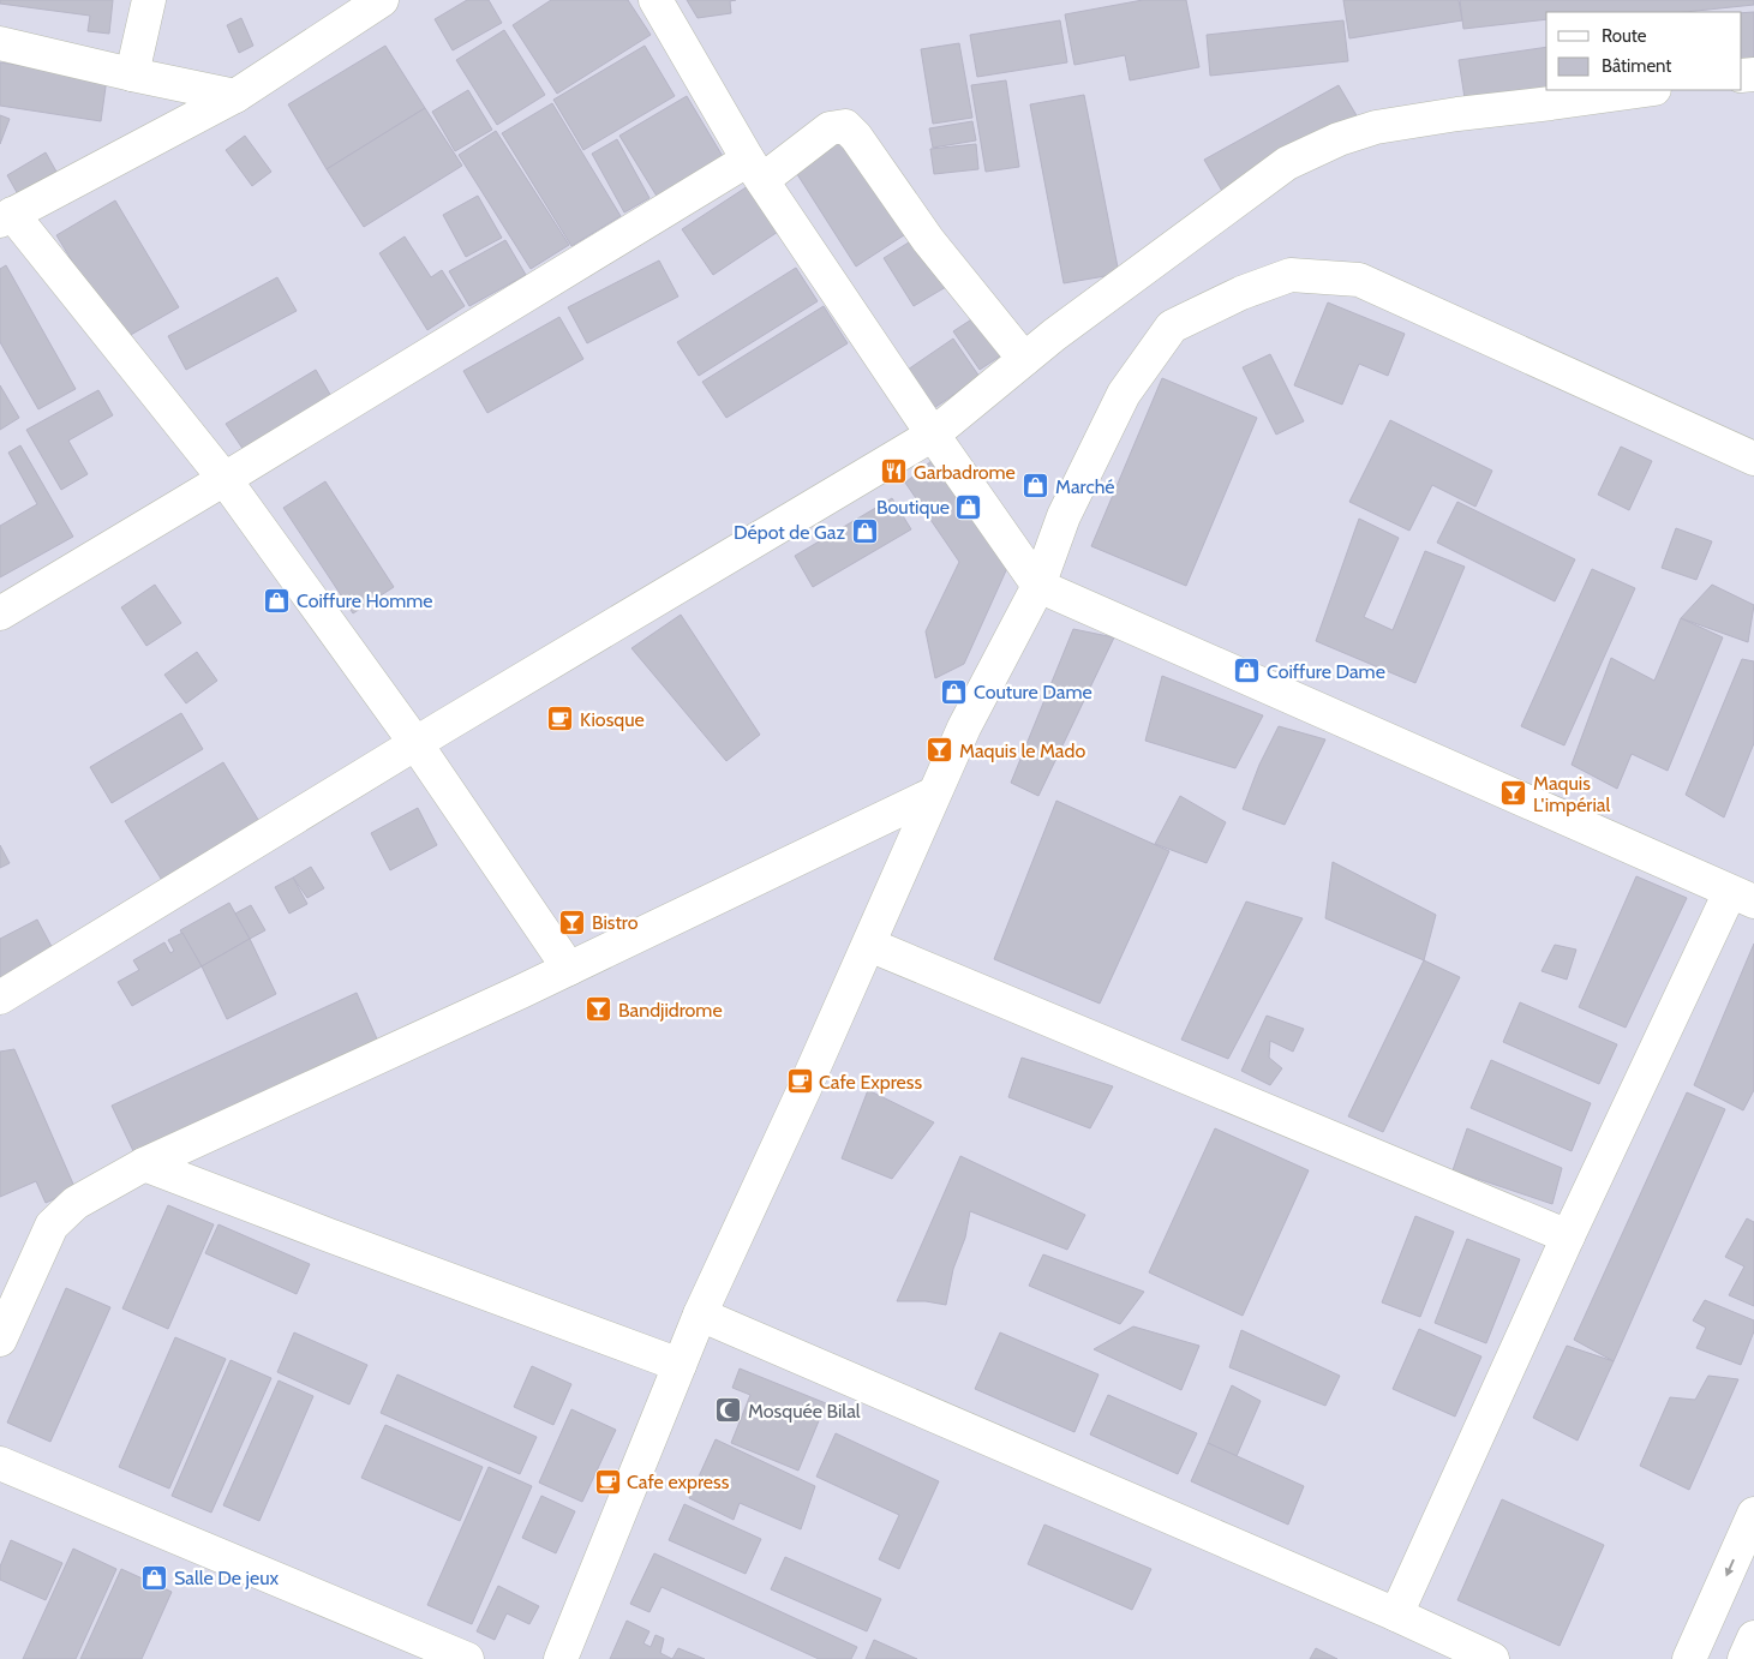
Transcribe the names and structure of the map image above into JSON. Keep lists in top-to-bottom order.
{
  "places": {
    "restaurant": ["Garbadrome"],
    "shop": [
      "Marché",
      "Boutique",
      "Dépot de Gaz",
      "Coiffure Homme",
      "Coiffure Dame",
      "Couture Dame",
      "Salle De jeux"
    ],
    "cafe": ["Kiosque", "Cafe Express", "Cafe express"],
    "bar": [
      "Maquis le Mado",
      "Maquis L'impérial",
      "Bistro",
      "Bandjidrome"
    ],
    "mosque": ["Mosquée Bilal"]
  },
  "legend": ["Route", "Bâtiment"]
}
